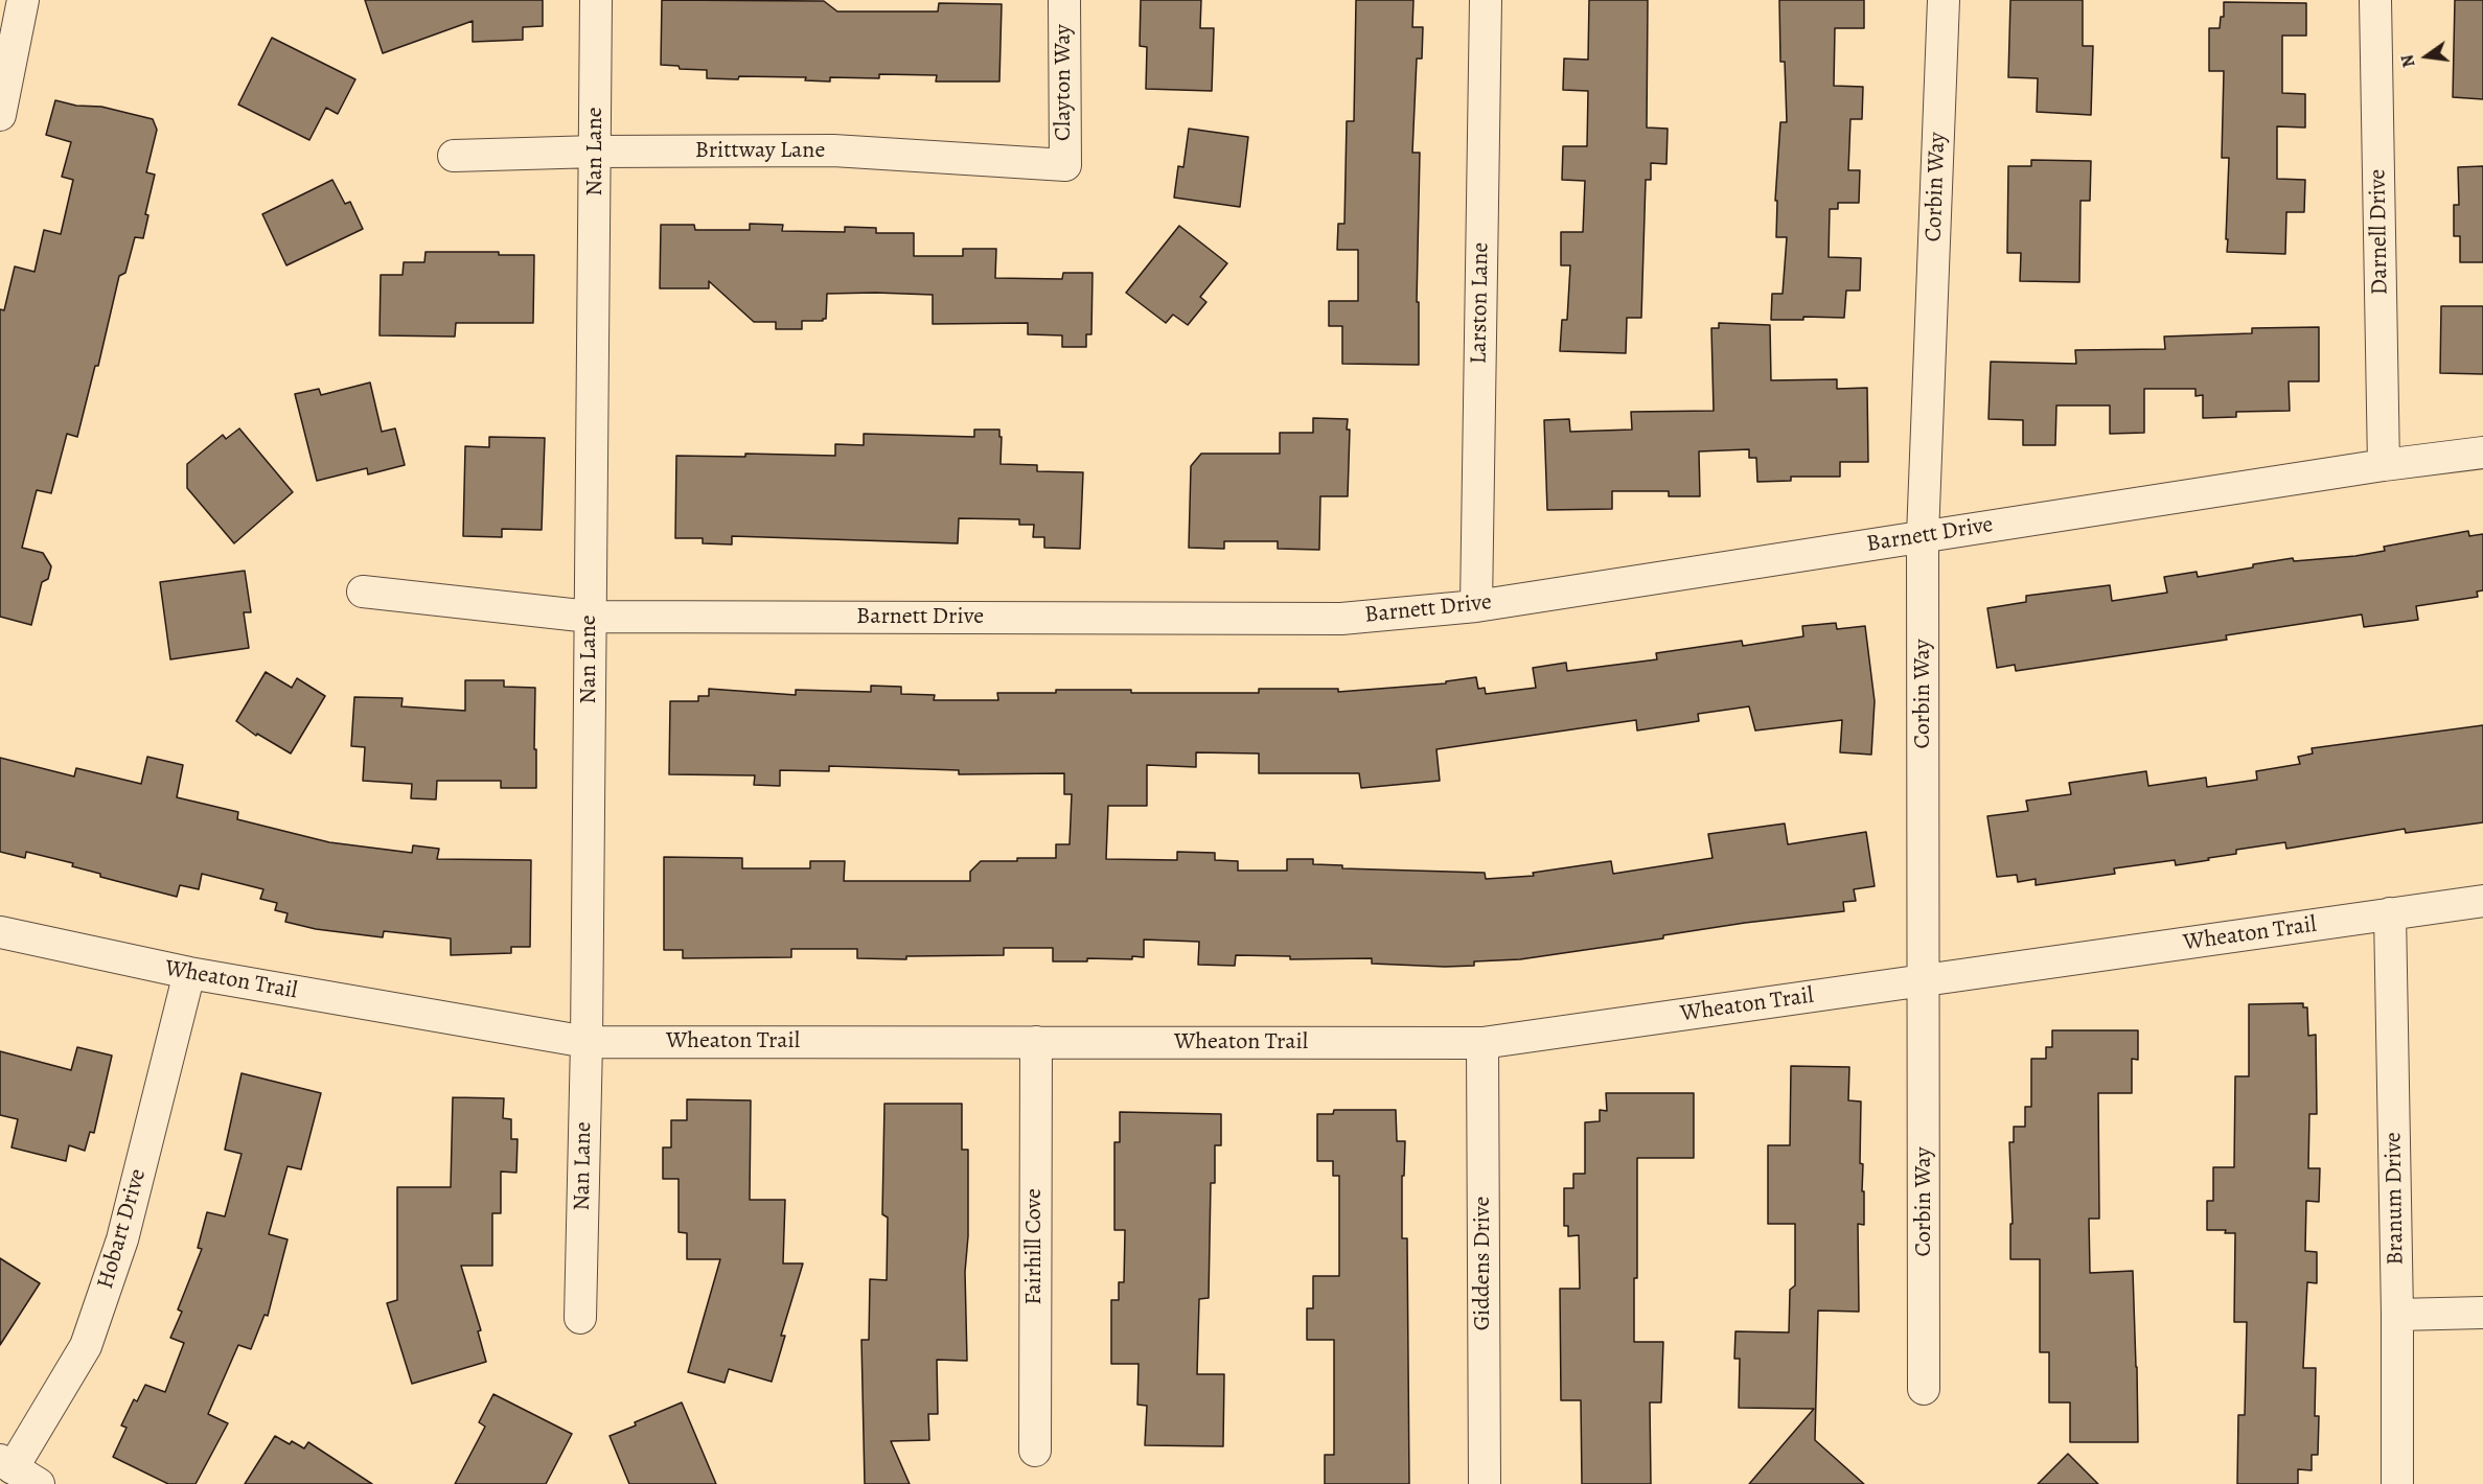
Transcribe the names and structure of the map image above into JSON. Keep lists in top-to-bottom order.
{
  "streets": {
    "street": [
      "Clayton Way",
      "Nan Lane",
      "Brittway Lane",
      "Corbin Way",
      "Darnell Drive",
      "Larston Lane",
      "Barnett Drive",
      "Wheaton Trail",
      "Branum Drive",
      "Hobart Drive",
      "Fairhill Cove",
      "Giddens Drive"
    ]
  },
  "crossings": [
    ["Clayton Way", "Brittway Lane"],
    ["Nan Lane", "Brittway Lane"],
    ["Nan Lane", "Barnett Drive"],
    ["Nan Lane", "Wheaton Trail"],
    ["Corbin Way", "Barnett Drive"],
    ["Corbin Way", "Wheaton Trail"],
    ["Darnell Drive", "Barnett Drive"],
    ["Larston Lane", "Barnett Drive"],
    ["Wheaton Trail", "Branum Drive"],
    ["Wheaton Trail", "Hobart Drive"],
    ["Wheaton Trail", "Fairhill Cove"],
    ["Wheaton Trail", "Giddens Drive"]
  ],
  "north": "left"
}
